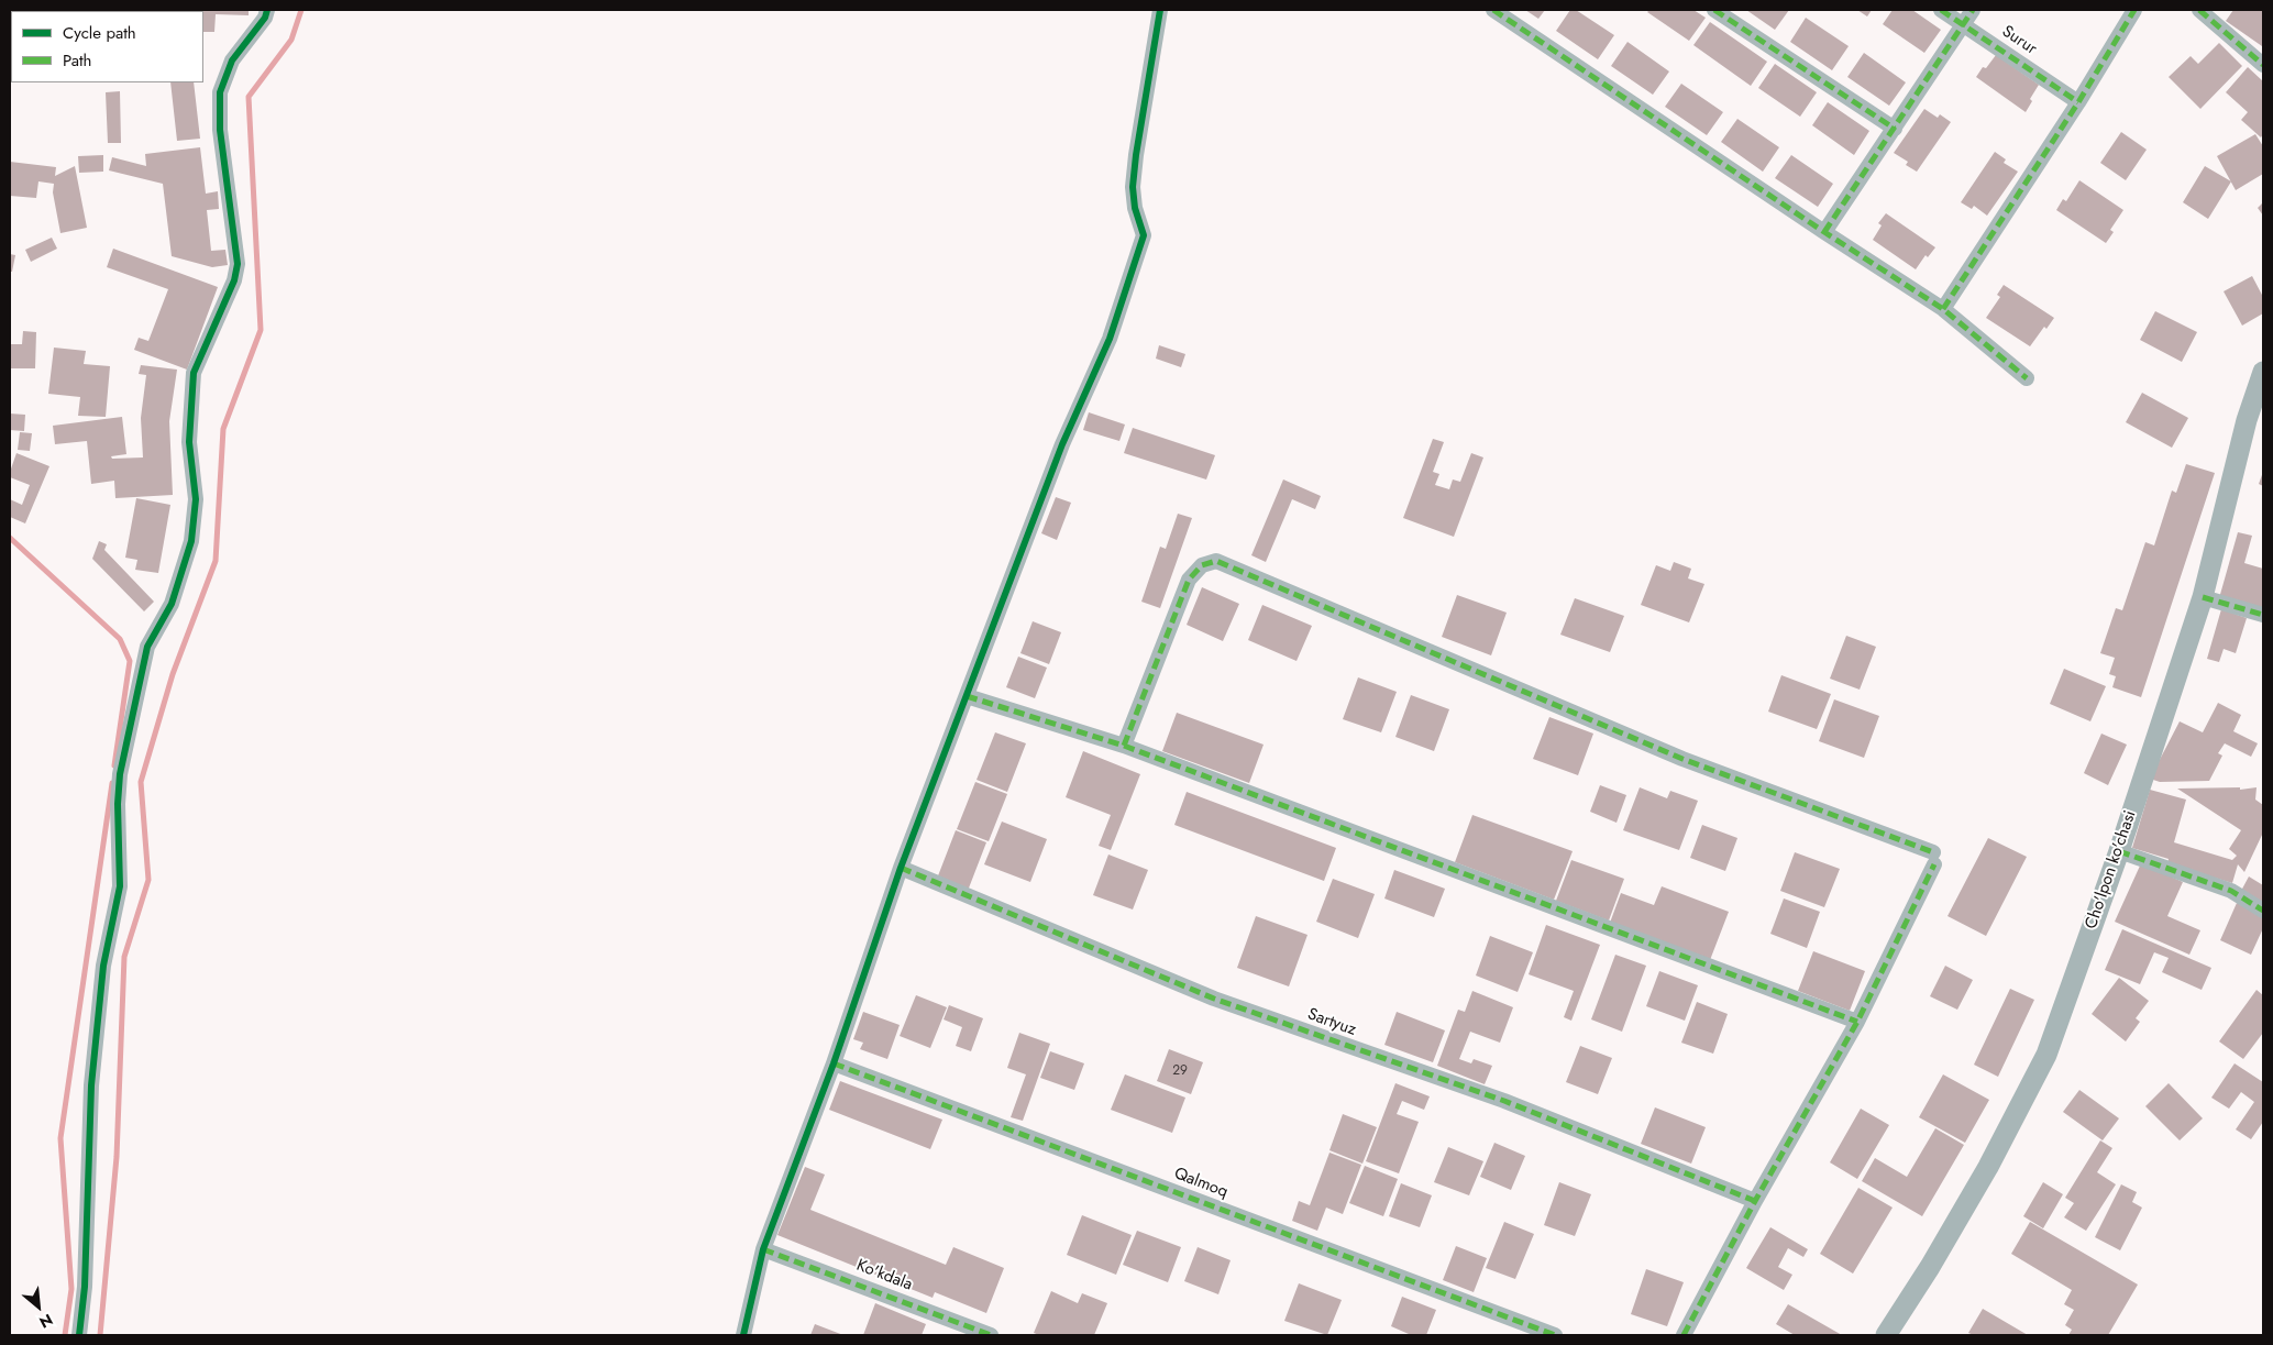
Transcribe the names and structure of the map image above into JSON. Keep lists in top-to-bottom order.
{
  "streets": {
    "main road": ["Cho'lpon ko'chasi"],
    "street": [
      "Surur",
      "Sartyuz",
      "Qalmoq",
      "Ko'kdala"
    ]
  },
  "house_numbers": ["29"],
  "legend": ["Cycle path", "Path"],
  "north": "bottom right"
}
